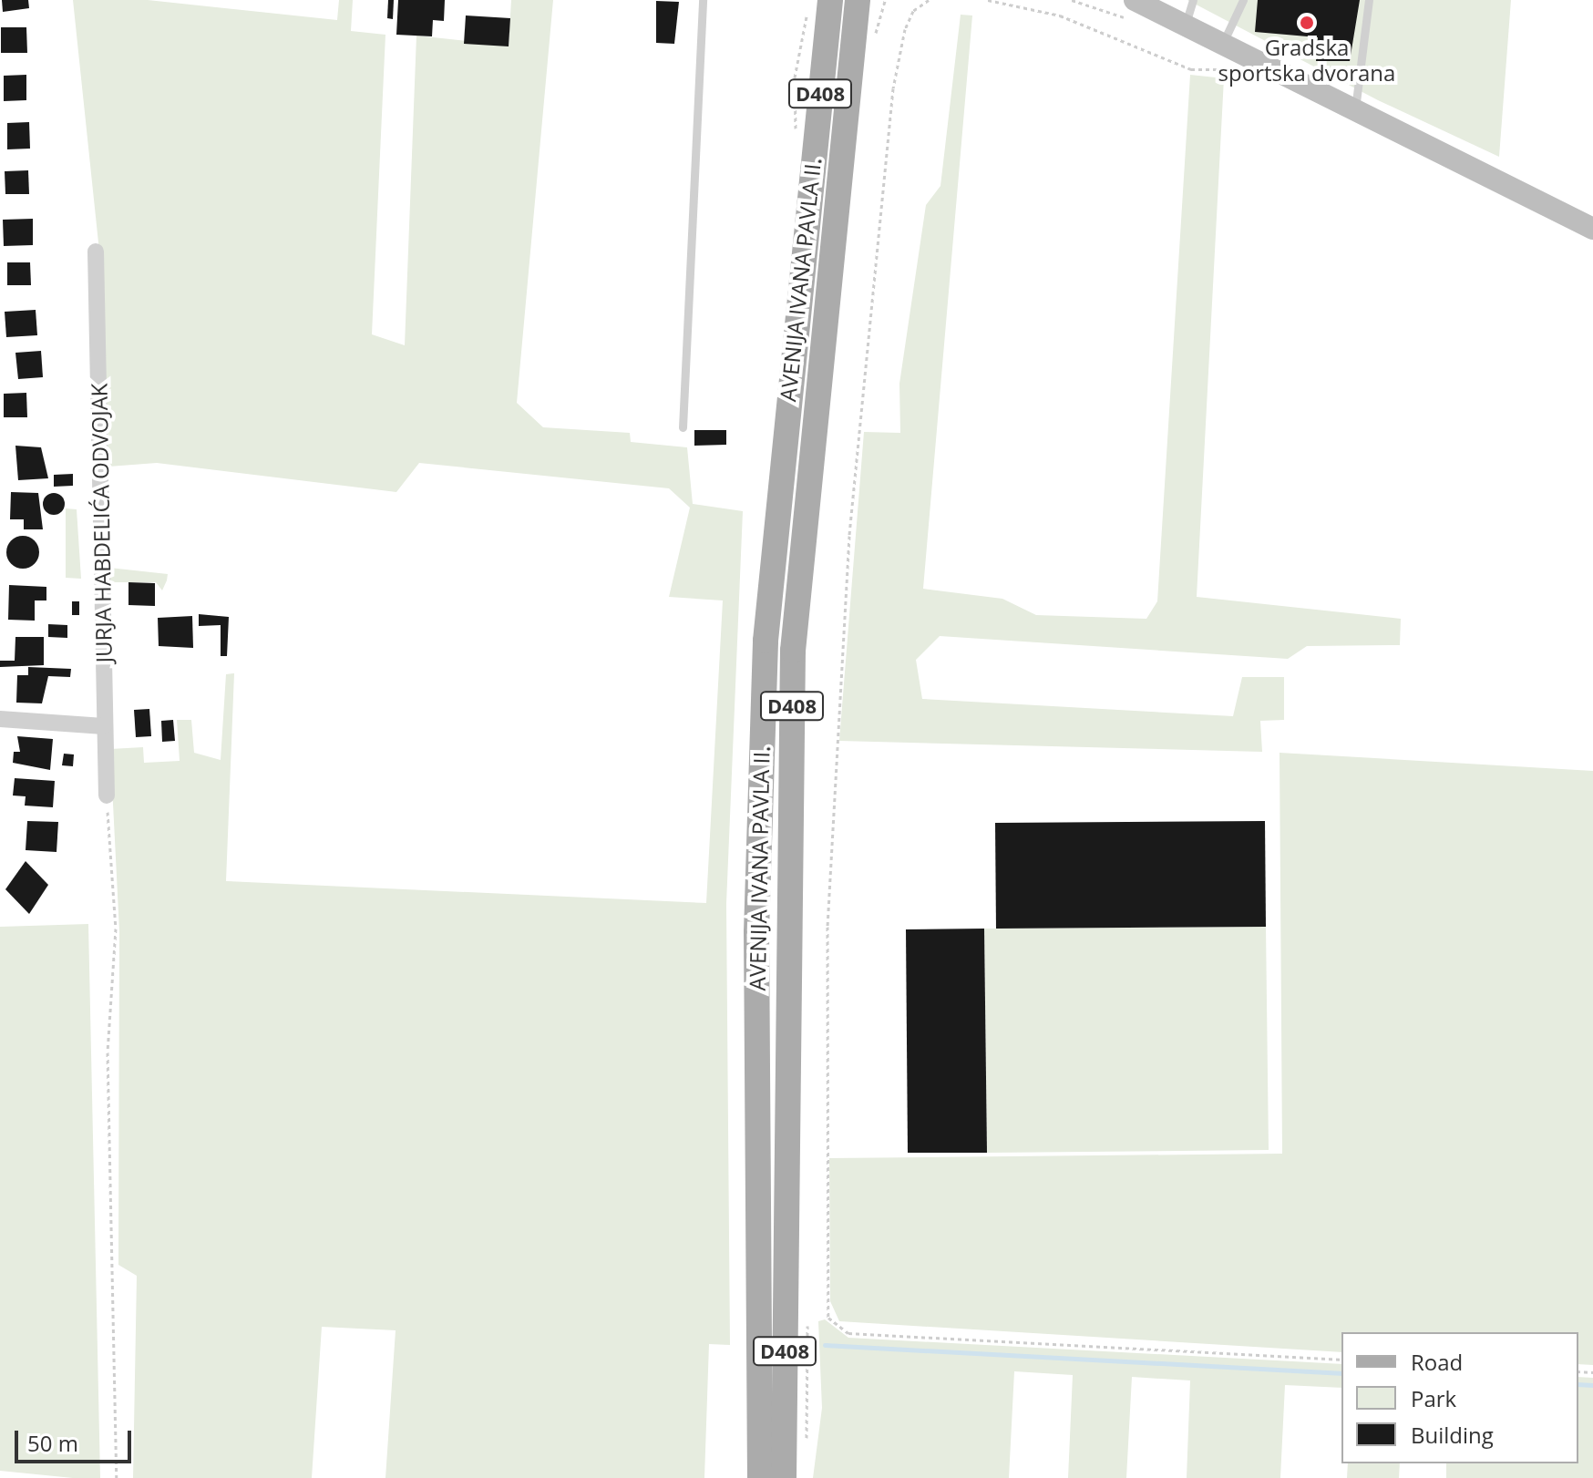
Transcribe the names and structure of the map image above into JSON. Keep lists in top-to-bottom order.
{
  "streets": {
    "main road": ["D408", "AVENIJA IVANA PAVLA II."],
    "street": ["JURJA HABDELIĆA ODVOJAK"]
  },
  "places": ["Gradska sportska dvorana"],
  "legend": ["Road", "Park", "Building"],
  "scale_bar": "50 m"
}
